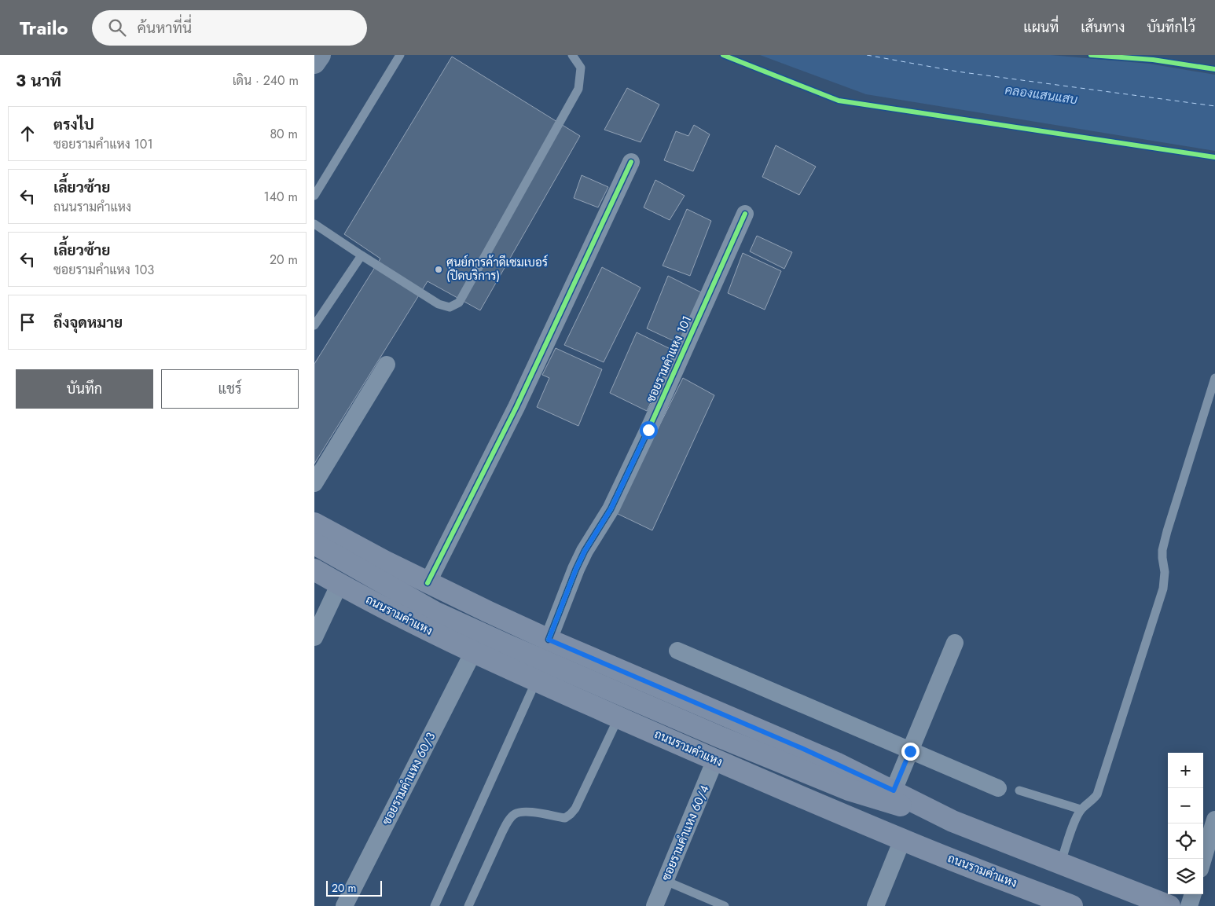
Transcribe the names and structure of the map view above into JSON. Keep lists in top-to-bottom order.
{
  "streets": {
    "main road": ["ถนนรามคำแหง"],
    "street": ["ซอยรามคำแหง 101", "ซอยรามคำแหง 60/3", "ซอยรามคำแหง 60/4"]
  },
  "crossings": [
    ["ซอยรามคำแหง 101", "ถนนรามคำแหง"],
    ["ถนนรามคำแหง", "ซอยรามคำแหง 60/3"],
    ["ถนนรามคำแหง", "ซอยรามคำแหง 60/4"]
  ],
  "water": ["คลองแสนแสบ"],
  "places": ["ศูนย์การค้าดีเซมเบอร์ (ปิดบริการ)"],
  "scale_bar": "20 m",
  "page": {
    "header": "Trailo",
    "search": "ค้นหาที่นี่",
    "nav": ["แผนที่", "เส้นทาง", "บันทึกไว้"],
    "heading": ["3 นาที", "เดิน · 240 m"],
    "list": [
      ["ตรงไป", "ซอยรามคำแหง 101", "80 m"],
      ["เลี้ยวซ้าย", "ถนนรามคำแหง", "140 m"],
      ["เลี้ยวซ้าย", "ซอยรามคำแหง 103", "20 m"],
      "ถึงจุดหมาย"
    ],
    "buttons": ["บันทึก", "แชร์"],
    "map_buttons": ["+", "−"],
    "scale": "20 m"
  }
}
